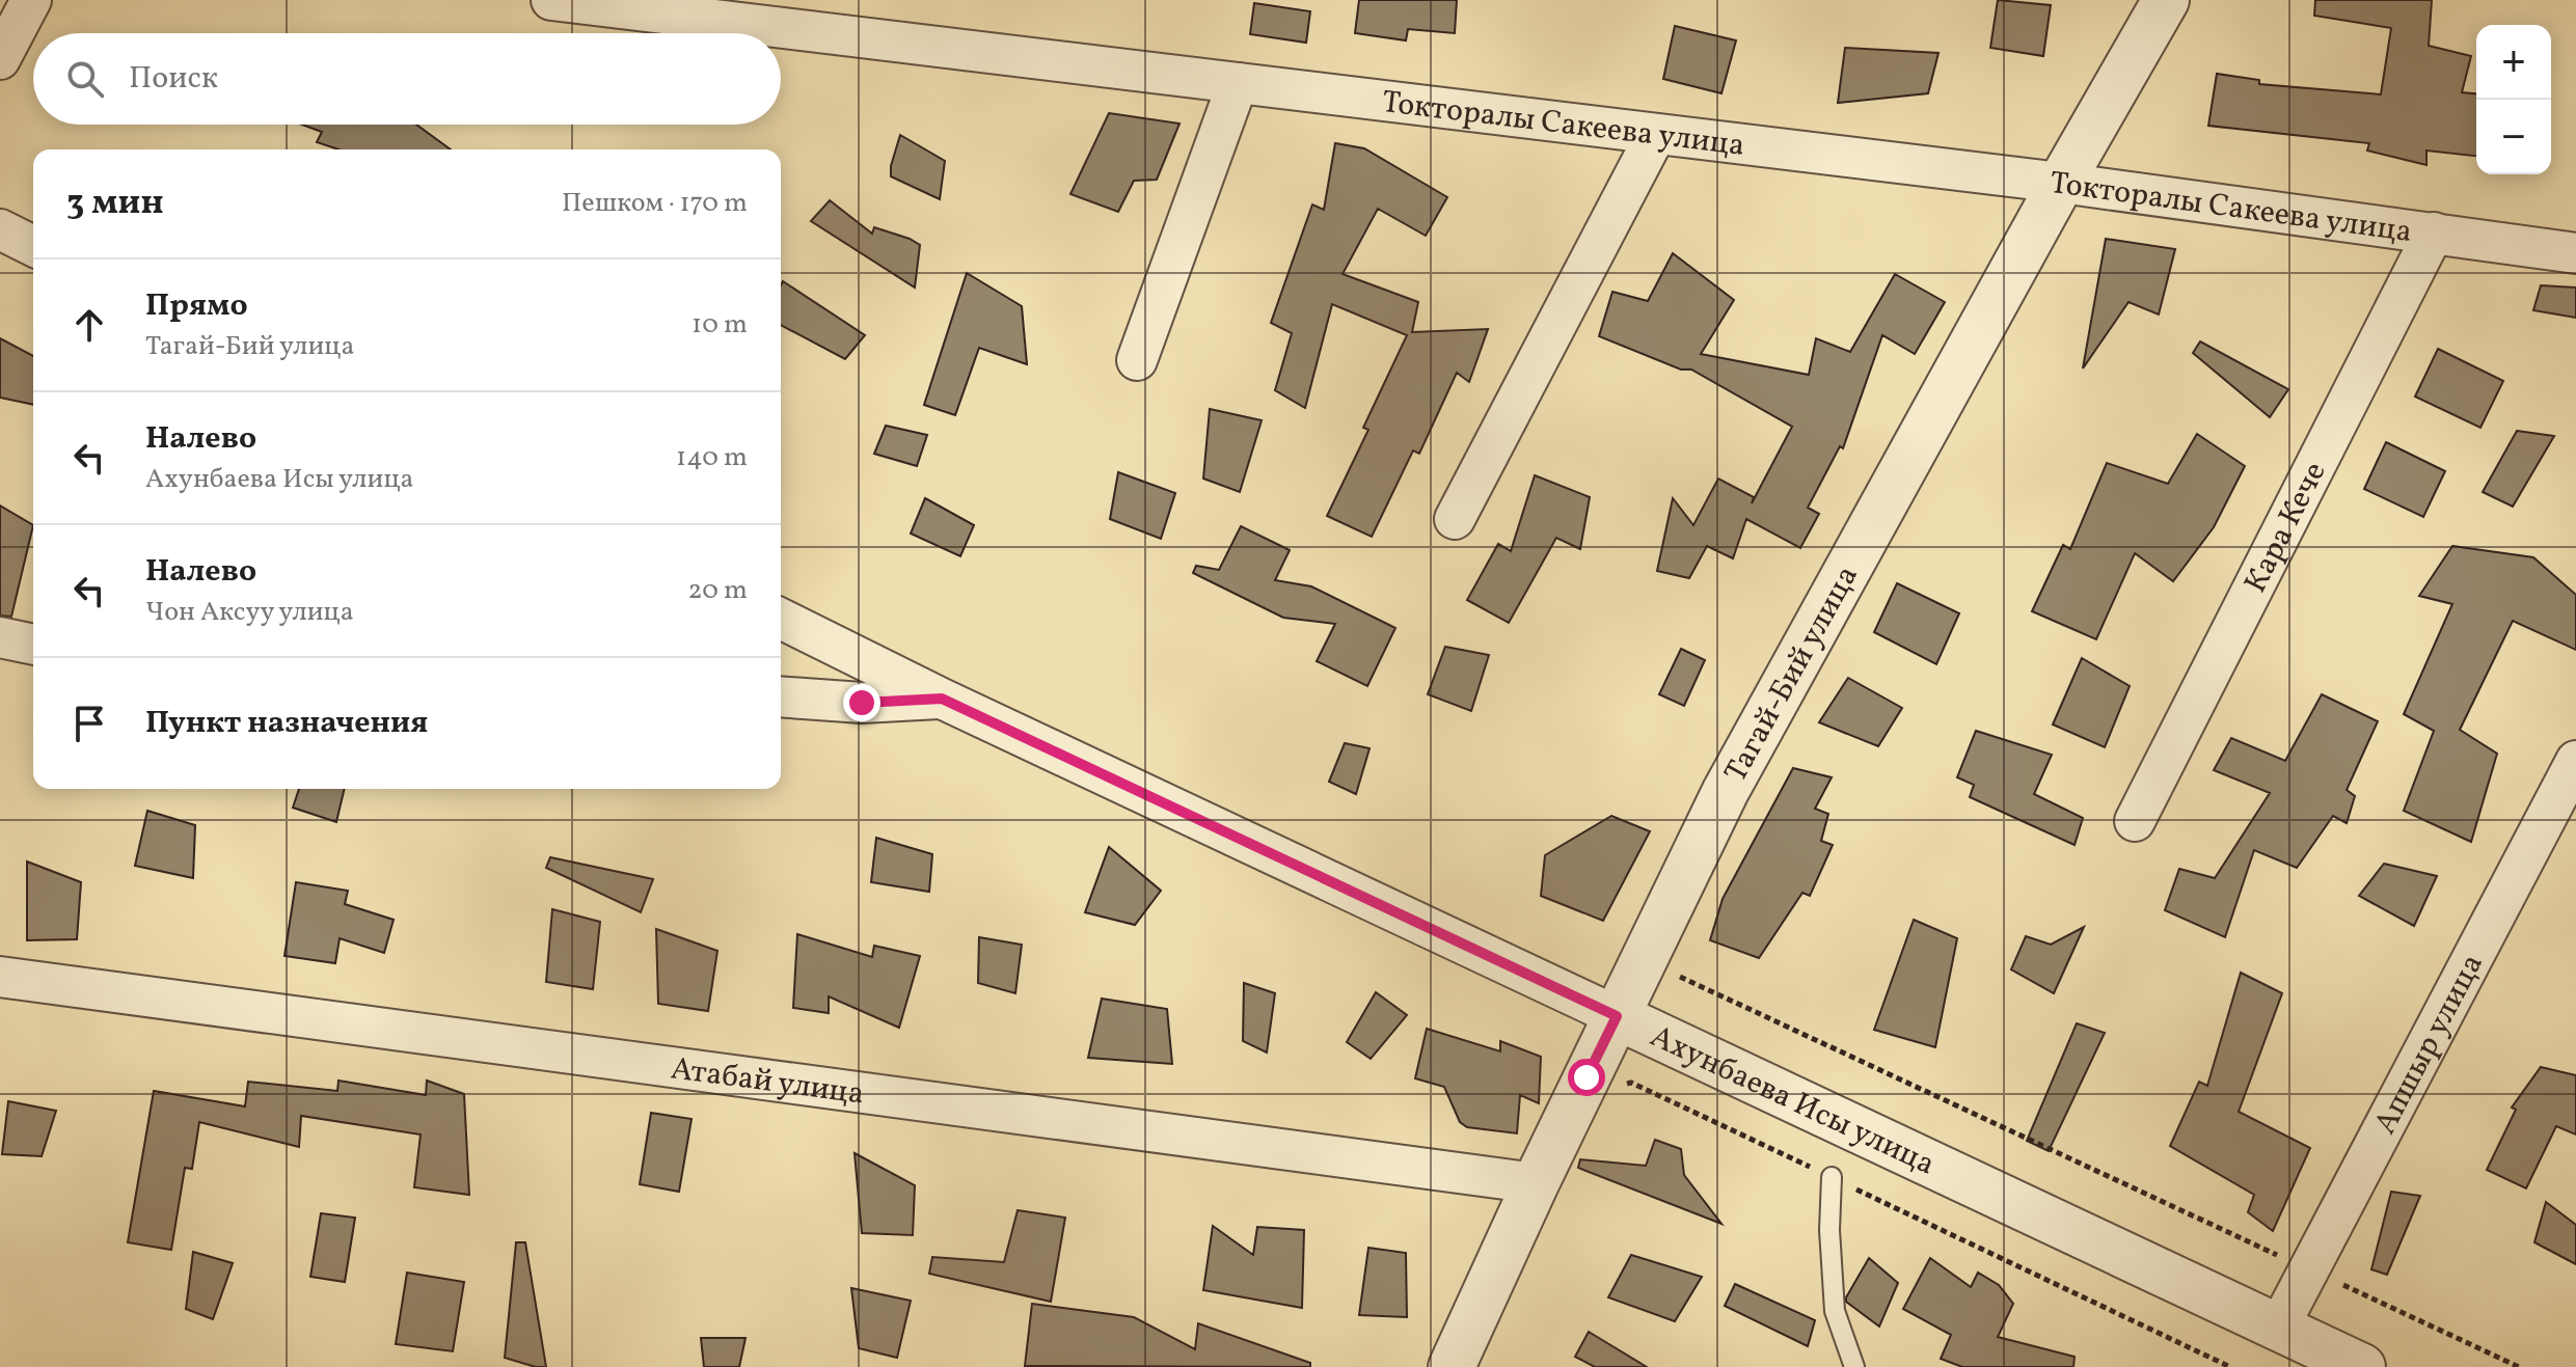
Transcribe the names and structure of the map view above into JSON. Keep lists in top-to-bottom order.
{
  "streets": {
    "street": [
      "Токторалы Сакеева улица",
      "Кара Кече",
      "Тагай-Бий улица",
      "Апшыр улица",
      "Атабай улица",
      "Ахунбаева Исы улица"
    ]
  },
  "crossings": [
    ["Токторалы Сакеева улица", "Кара Кече"],
    ["Токторалы Сакеева улица", "Тагай-Бий улица"],
    ["Тагай-Бий улица", "Атабай улица"],
    ["Тагай-Бий улица", "Ахунбаева Исы улица"],
    ["Апшыр улица", "Ахунбаева Исы улица"]
  ],
  "page": {
    "map_buttons": ["+", "−"],
    "search": "Поиск",
    "heading": ["3 мин", "Пешком · 170 m"],
    "list": [
      ["Прямо", "Тагай-Бий улица", "10 m"],
      ["Налево", "Ахунбаева Исы улица", "140 m"],
      ["Налево", "Чон Аксуу улица", "20 m"],
      "Пункт назначения"
    ]
  }
}
